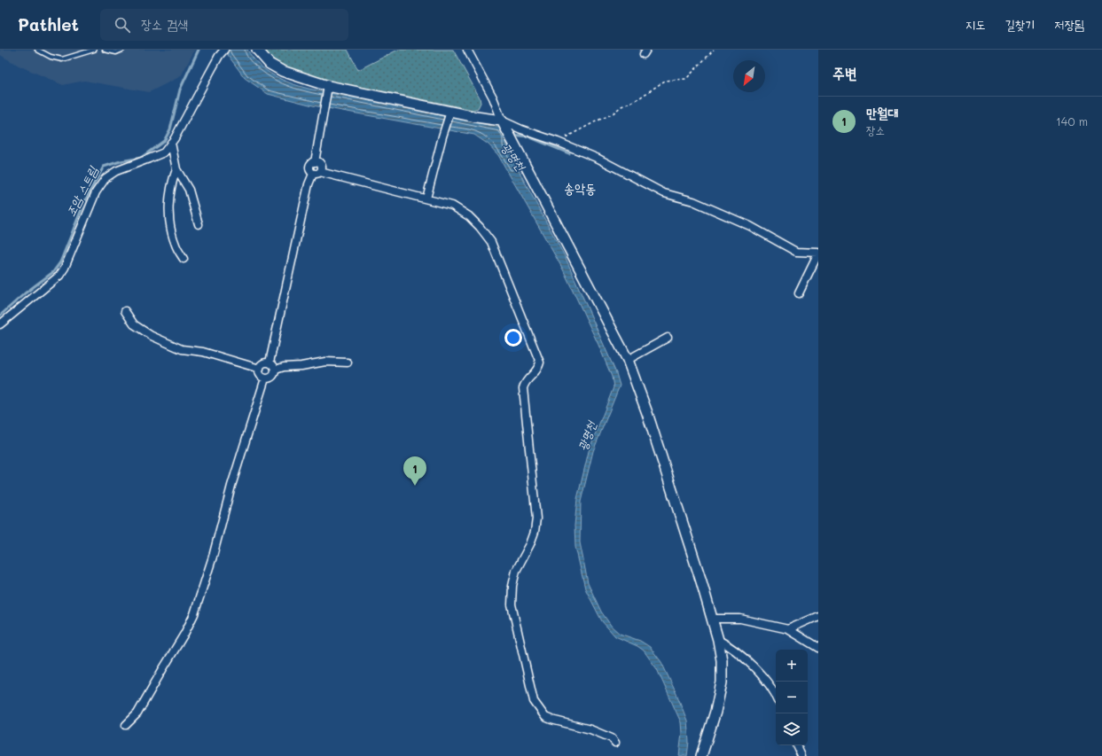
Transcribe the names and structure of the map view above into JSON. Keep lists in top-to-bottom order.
{
  "districts": ["송악동"],
  "water": ["광명천", "조암 스트림"],
  "north": "bottom left",
  "page": {
    "header": "Pathlet",
    "search": "장소 검색",
    "nav": ["지도", "길찾기", "저장됨"],
    "heading": "주변",
    "list": [
      {
        "mark": "1",
        "name": "만월대",
        "note": "장소",
        "value": "140 m"
      }
    ],
    "pins": "1",
    "map_buttons": ["+", "−"]
  }
}
